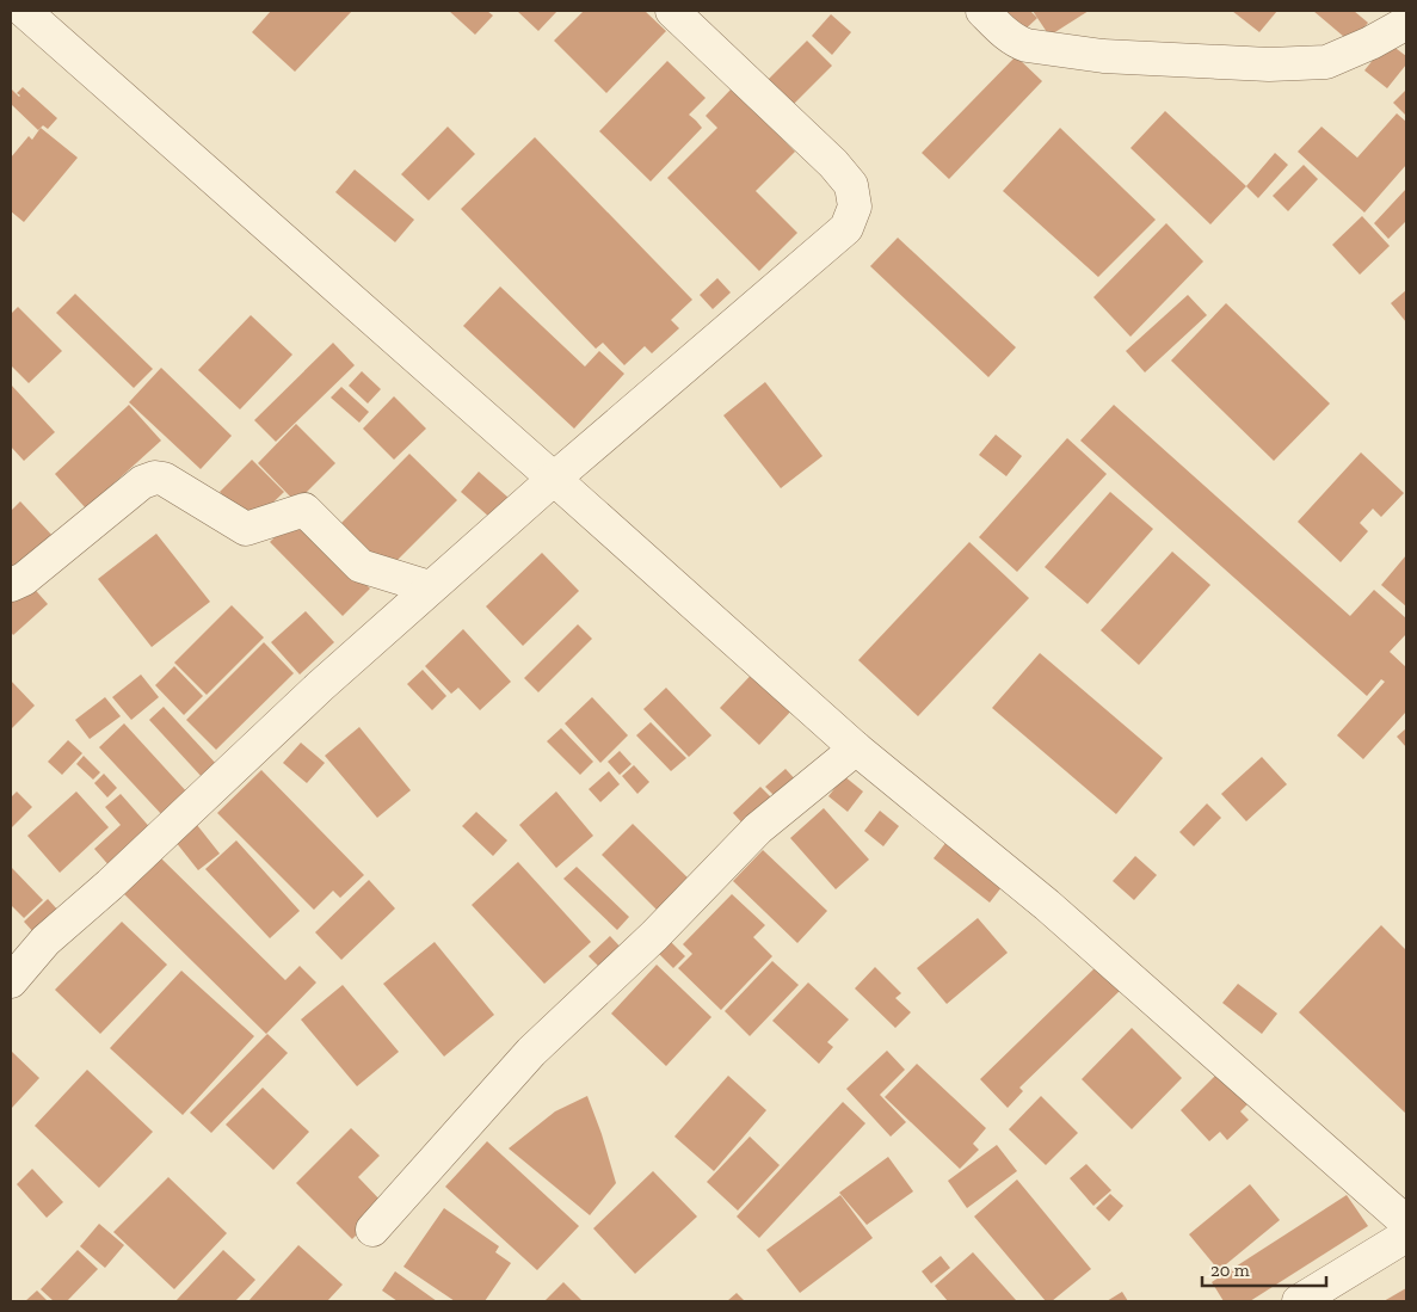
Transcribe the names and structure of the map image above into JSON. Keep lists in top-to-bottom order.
{
  "scale_bar": "20 m"
}
